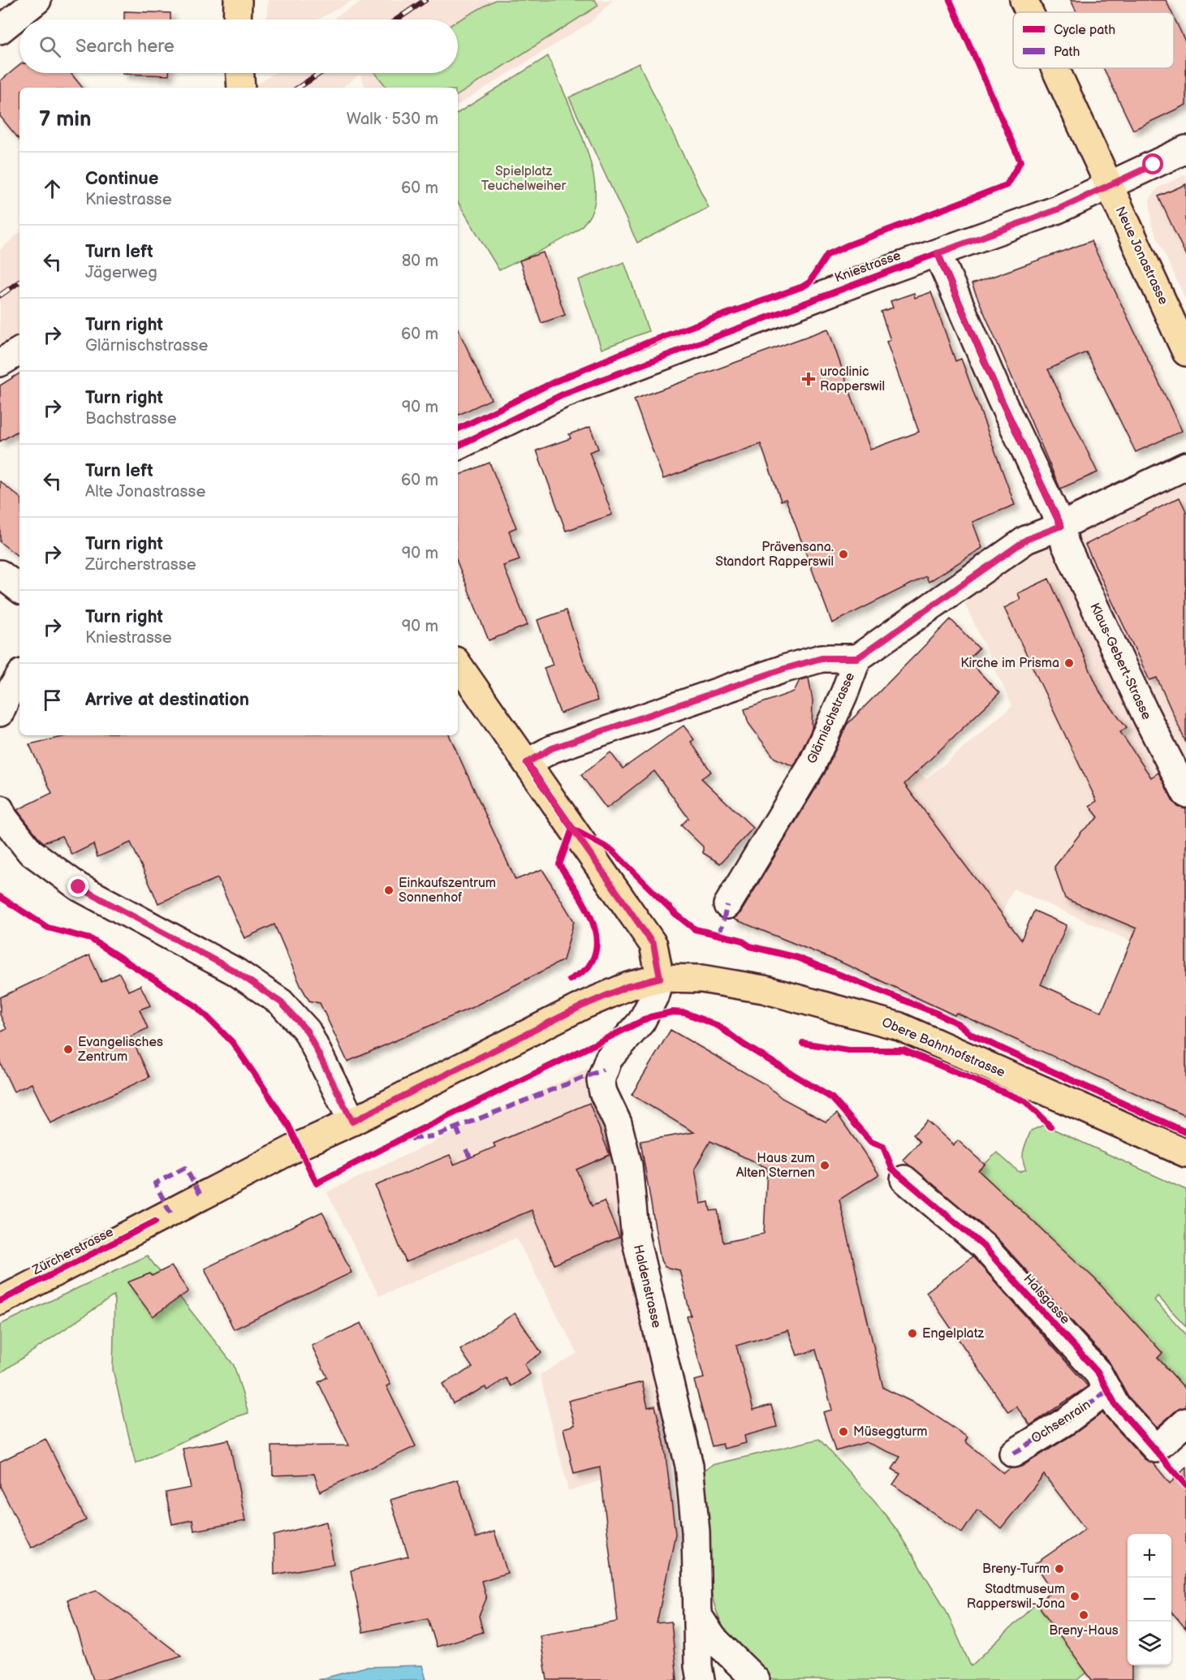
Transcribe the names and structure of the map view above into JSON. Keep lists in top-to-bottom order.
{
  "streets": {
    "main road": ["Neue Jonastrasse", "Obere Bahnhofstrasse", "Zürcherstrasse"],
    "street": [
      "Kniestrasse",
      "Klaus-Gebert-Strasse",
      "Glärnischstrasse",
      "Haldenstrasse",
      "Halsgasse",
      "Ochsenrain"
    ]
  },
  "crossings": [
    ["Neue Jonastrasse", "Kniestrasse"],
    ["Kniestrasse", "Klaus-Gebert-Strasse"],
    ["Klaus-Gebert-Strasse", "Glärnischstrasse"],
    ["Obere Bahnhofstrasse", "Zürcherstrasse"],
    ["Obere Bahnhofstrasse", "Haldenstrasse"],
    ["Zürcherstrasse", "Haldenstrasse"],
    ["Halsgasse", "Ochsenrain"]
  ],
  "parks": ["Spielplatz Teuchelweiher"],
  "places": {
    "health": ["uroclinic Rapperswil"],
    "other": [
      "Prävensana. Standort Rapperswil",
      "Kirche im Prisma",
      "Einkaufszentrum Sonnenhof",
      "Evangelisches Zentrum",
      "Haus zum Alten Sternen",
      "Engelplatz",
      "Müseggturm",
      "Breny-Turm",
      "Stadtmuseum Rapperswil-Jona",
      "Breny-Haus"
    ]
  },
  "legend": ["Cycle path", "Path"],
  "page": {
    "search": "Search here",
    "heading": ["7 min", "Walk · 530 m"],
    "list": [
      ["Continue", "Kniestrasse", "60 m"],
      ["Turn left", "Jägerweg", "80 m"],
      ["Turn right", "Glärnischstrasse", "60 m"],
      ["Turn right", "Bachstrasse", "90 m"],
      ["Turn left", "Alte Jonastrasse", "60 m"],
      ["Turn right", "Zürcherstrasse", "90 m"],
      ["Turn right", "Kniestrasse", "90 m"],
      "Arrive at destination"
    ],
    "map_buttons": ["+", "−"]
  }
}
